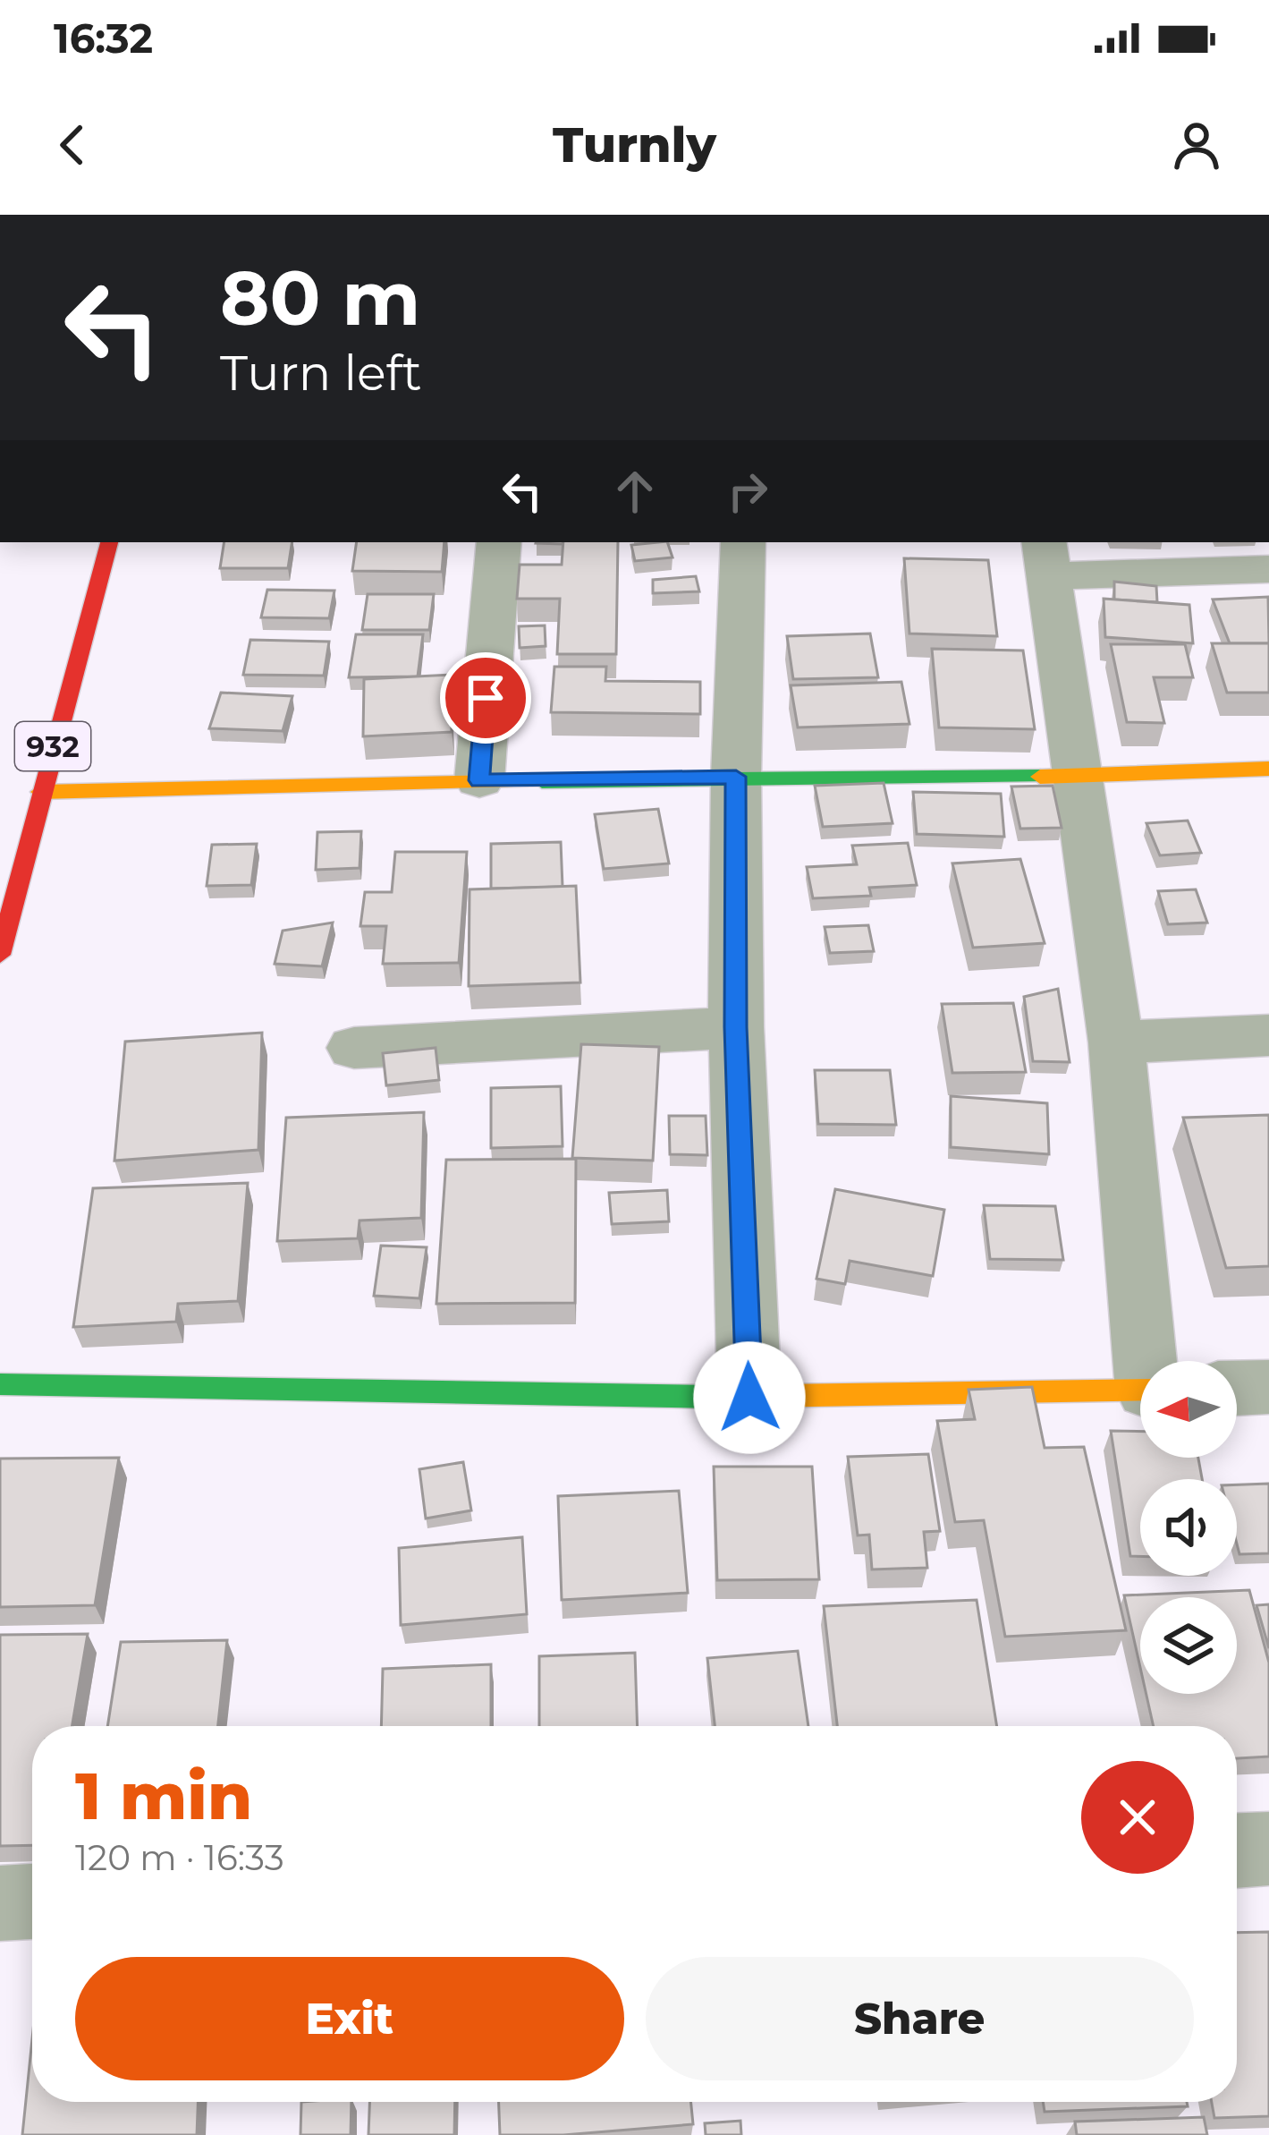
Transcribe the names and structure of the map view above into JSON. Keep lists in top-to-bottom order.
{
  "streets": {
    "street": ["932"]
  },
  "north": "left",
  "page": {
    "status": "16:32",
    "header": "Turnly",
    "turn": ["80 m", "Turn left"],
    "heading": ["1 min", "120 m · 16:33"],
    "buttons": ["Exit", "Share"]
  }
}
